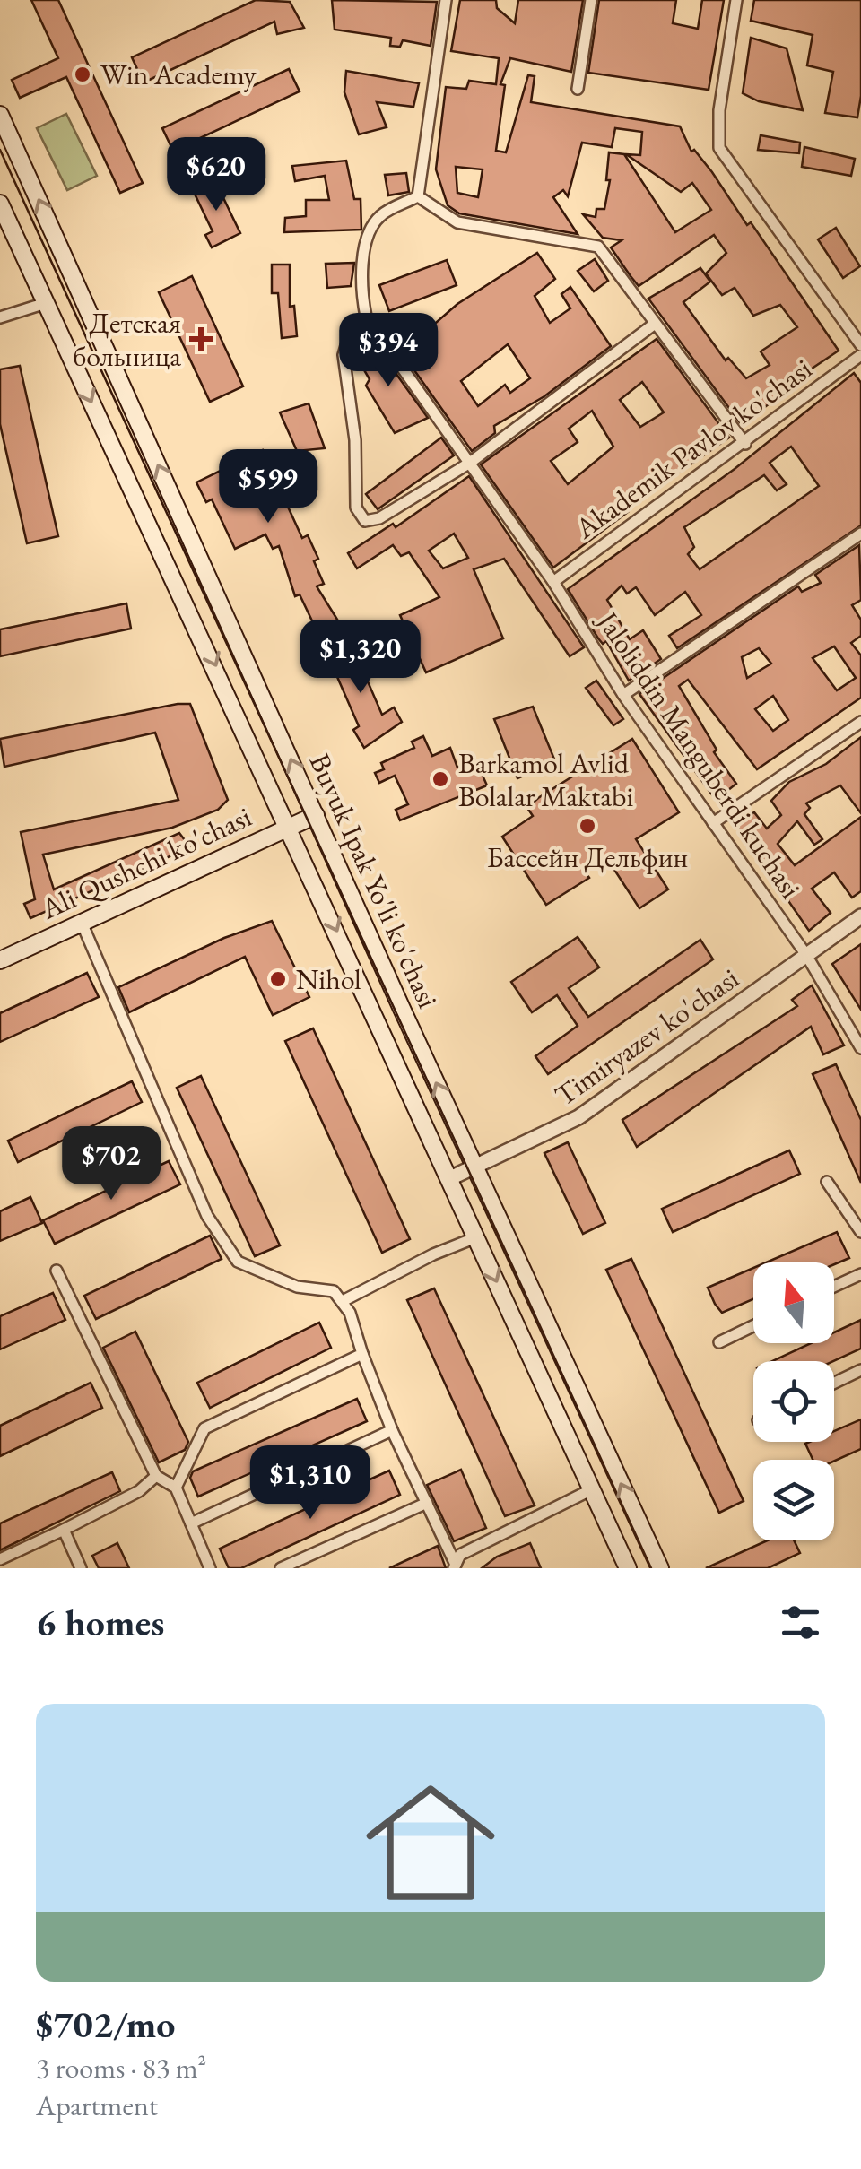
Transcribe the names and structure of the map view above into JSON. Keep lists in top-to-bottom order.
{
  "streets": {
    "main road": ["Ali Qushchi ko'chasi", "Buyuk Ipak Yo'li ko'chasi"],
    "street": ["Akademik Pavlov ko'chasi", "Jaloliddin Manguberdi kuchasi", "Timiryazev ko'chasi"]
  },
  "crossings": [
    ["Akademik Pavlov ko'chasi", "Jaloliddin Manguberdi kuchasi"],
    ["Jaloliddin Manguberdi kuchasi", "Timiryazev ko'chasi"],
    ["Ali Qushchi ko'chasi", "Buyuk Ipak Yo'li ko'chasi"],
    ["Buyuk Ipak Yo'li ko'chasi", "Timiryazev ko'chasi"]
  ],
  "places": {
    "other": [
      "Win Academy",
      "Barkamol Avlid Bolalar Maktabi",
      "Бассейн Дельфин",
      "Nihol"
    ],
    "health": ["Детская больница"]
  },
  "north": "top",
  "page": {
    "price": [
      "$620",
      "$394",
      "$599",
      "$1,320",
      "$702",
      "$1,310"
    ],
    "heading": "6 homes",
    "list": [
      {
        "name": "$702/mo",
        "note": "3 rooms · 83 m² · Apartment"
      }
    ]
  }
}
